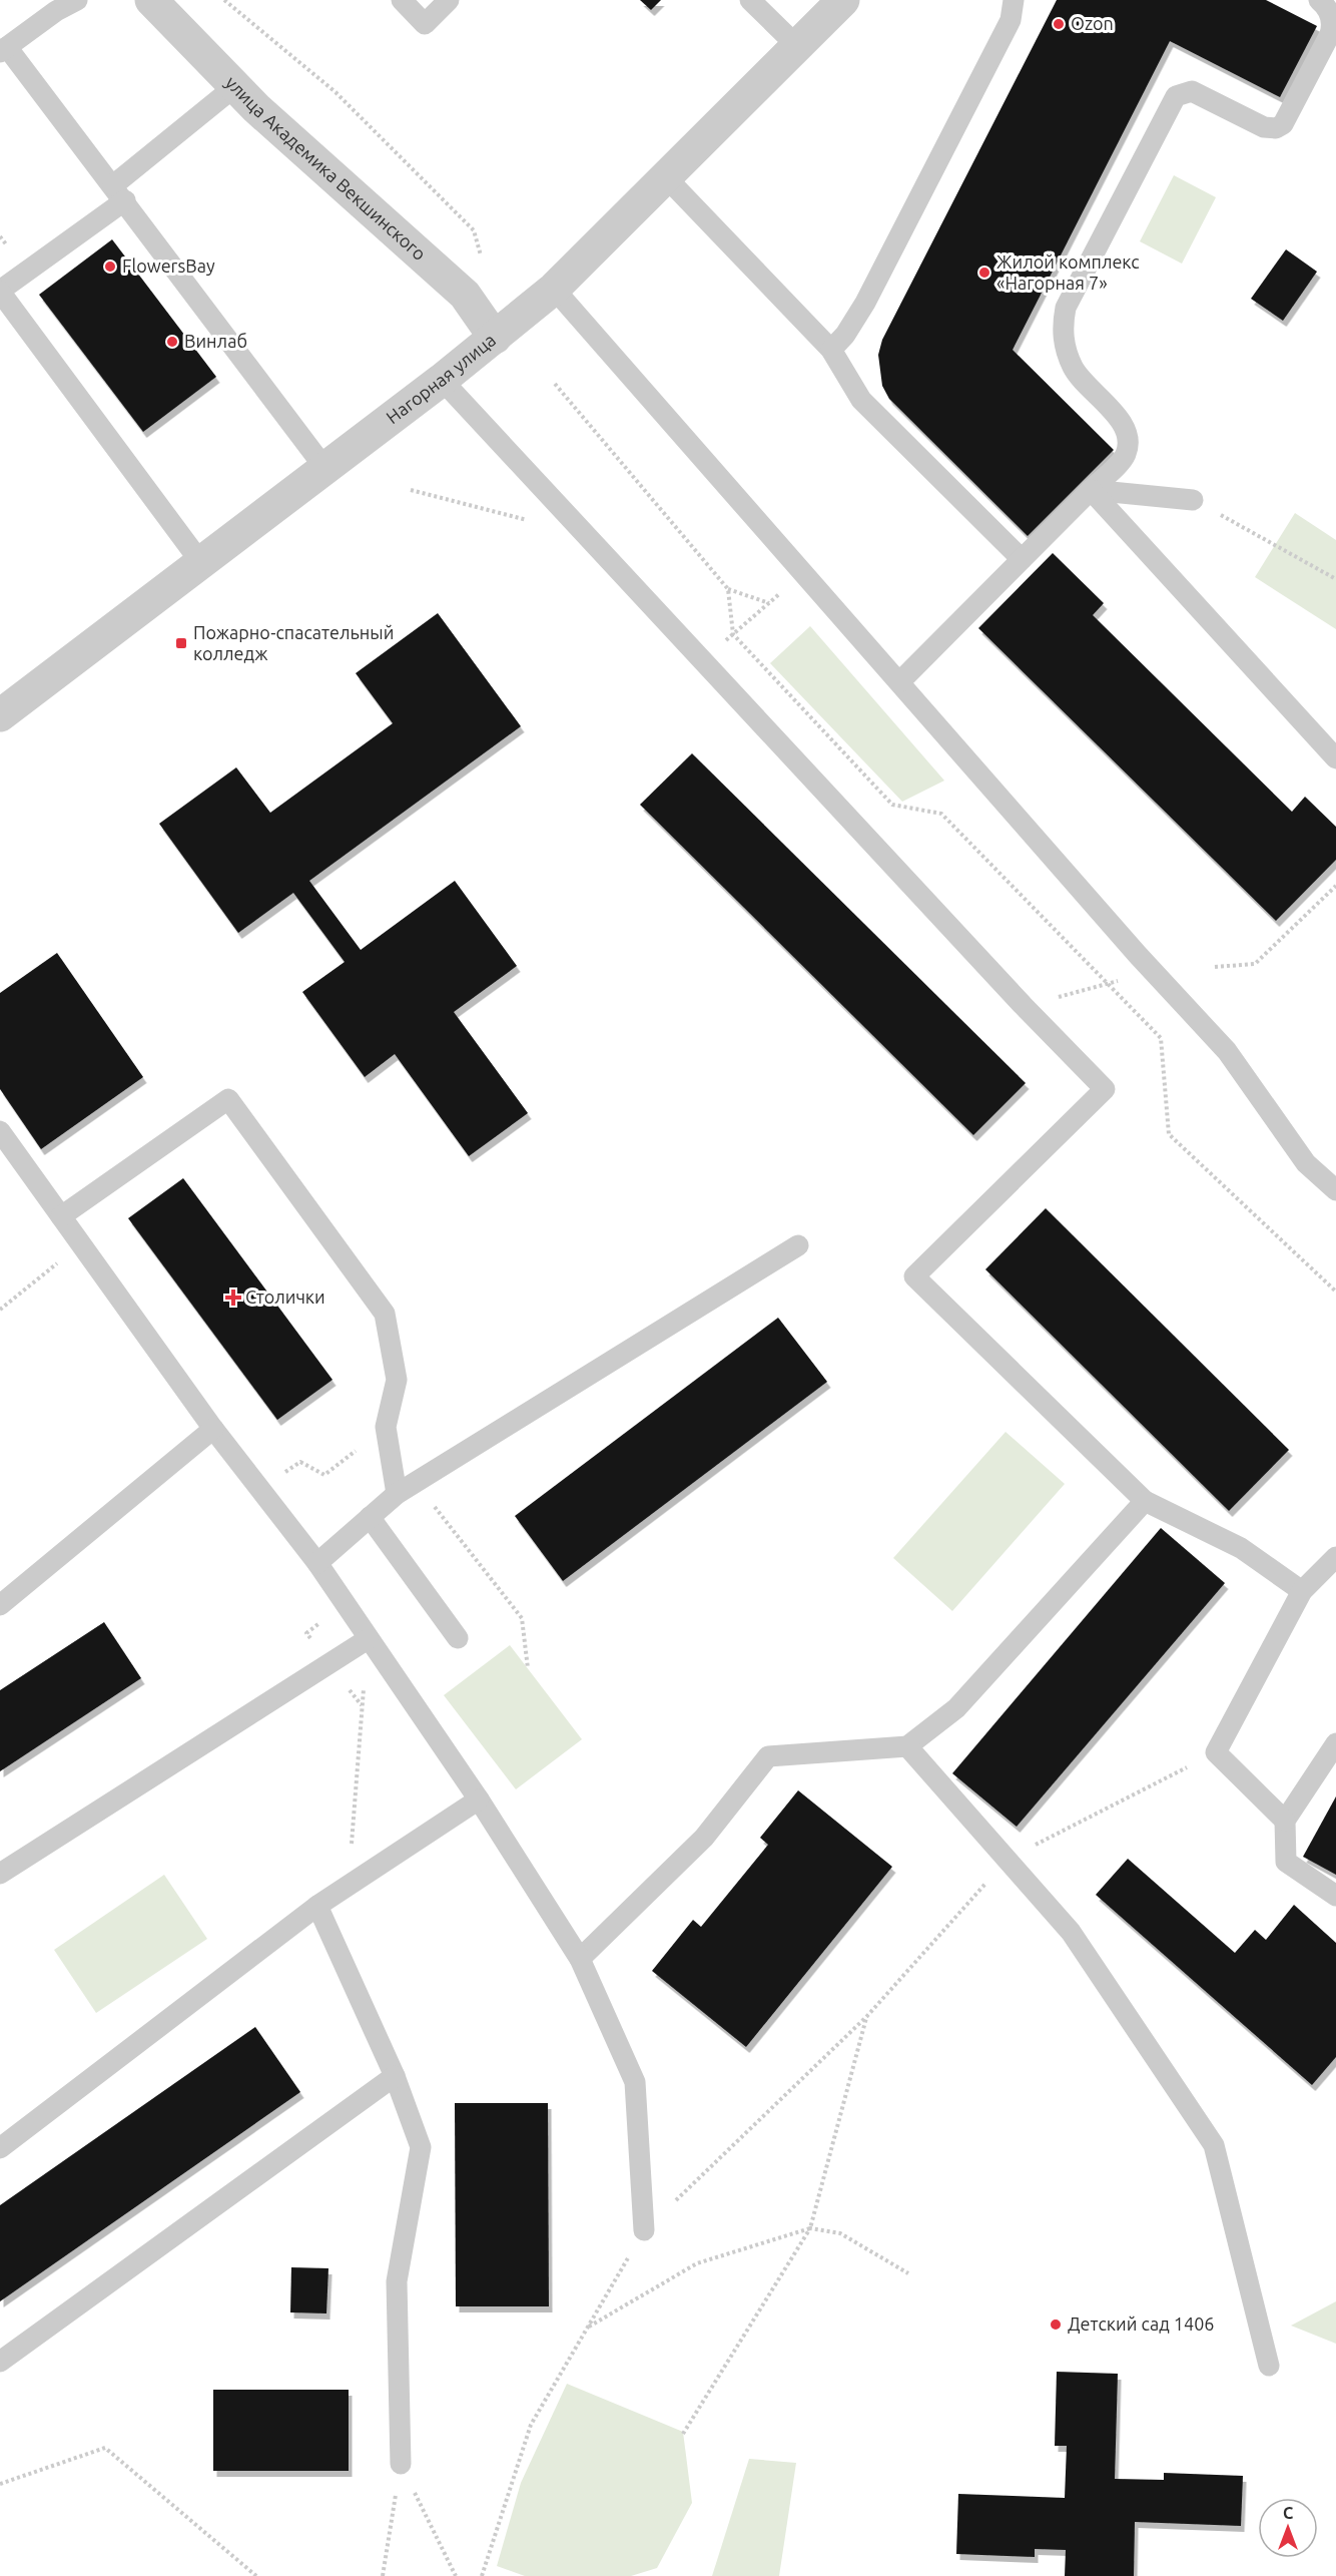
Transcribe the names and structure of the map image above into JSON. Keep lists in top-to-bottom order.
{
  "streets": {
    "street": ["улица Академика Векшинского", "Нагорная улица"]
  },
  "crossings": [
    ["улица Академика Векшинского", "Нагорная улица"]
  ],
  "places": {
    "other": [
      "Ozon",
      "FlowersBay",
      "Жилой комплекс «Нагорная 7»",
      "Винлаб",
      "Детский сад 1406"
    ],
    "transit": ["Пожарно-спасательный колледж"],
    "health": ["Столички"]
  },
  "north": "top"
}
